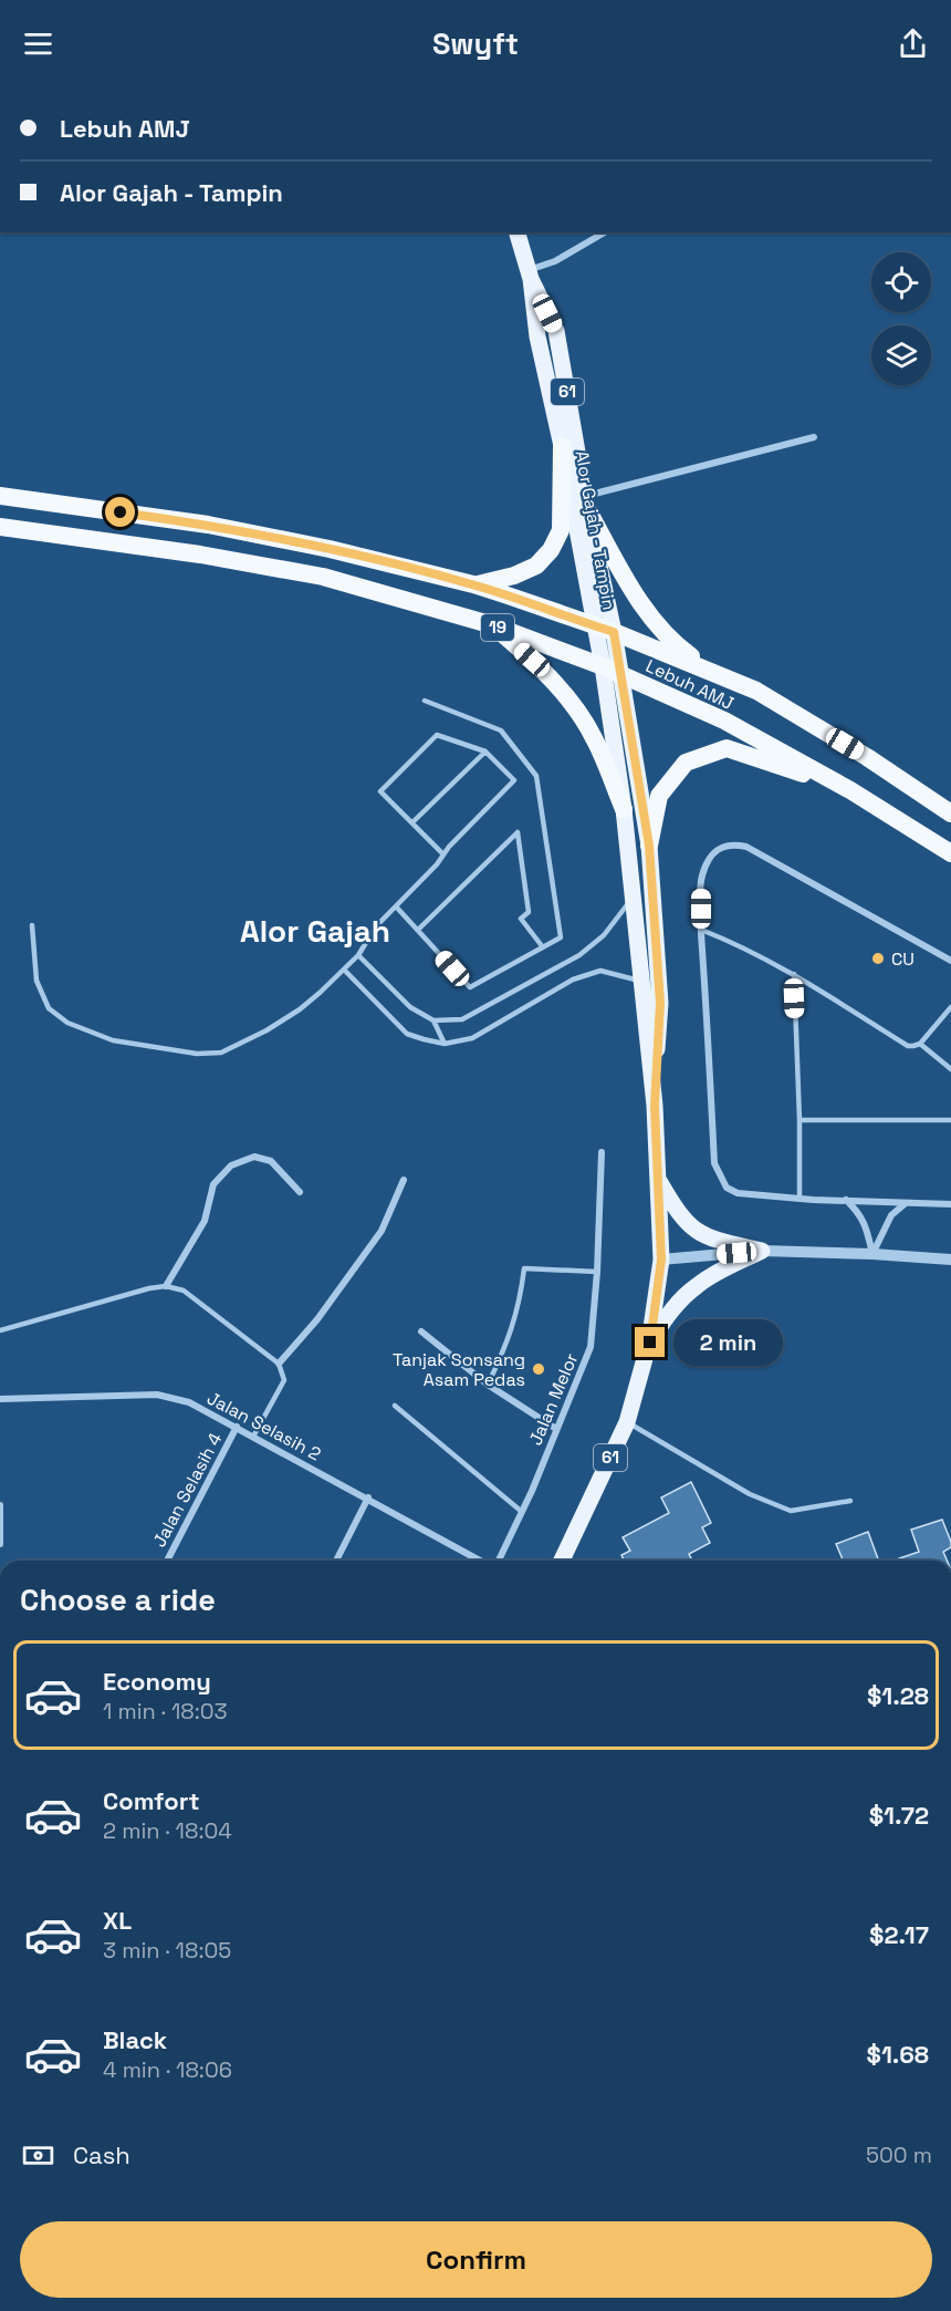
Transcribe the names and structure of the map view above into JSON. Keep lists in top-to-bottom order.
{
  "streets": {
    "highway": ["19", "Lebuh AMJ"],
    "main road": ["61", "Alor Gajah - Tampin"],
    "street": ["Jalan Melor", "Jalan Selasih 2", "Jalan Selasih 4"]
  },
  "crossings": [
    ["61", "Alor Gajah - Tampin"],
    ["Alor Gajah - Tampin", "Lebuh AMJ"],
    ["Jalan Selasih 2", "Jalan Selasih 4"]
  ],
  "districts": ["Alor Gajah"],
  "places": ["CU", "Tanjak Sonsang Asam Pedas"],
  "page": {
    "header": "Swyft",
    "banner": ["Lebuh AMJ", "Alor Gajah - Tampin"],
    "bubble": "2 min",
    "heading": "Choose a ride",
    "list": [
      {
        "name": "Economy",
        "note": "1 min · 18:03",
        "value": "$1.28"
      },
      {
        "name": "Comfort",
        "note": "2 min · 18:04",
        "value": "$1.72"
      },
      {
        "name": "XL",
        "note": "3 min · 18:05",
        "value": "$2.17"
      },
      {
        "name": "Black",
        "note": "4 min · 18:06",
        "value": "$1.68"
      }
    ],
    "pay": ["Cash", "500 m"],
    "buttons": "Confirm"
  }
}
